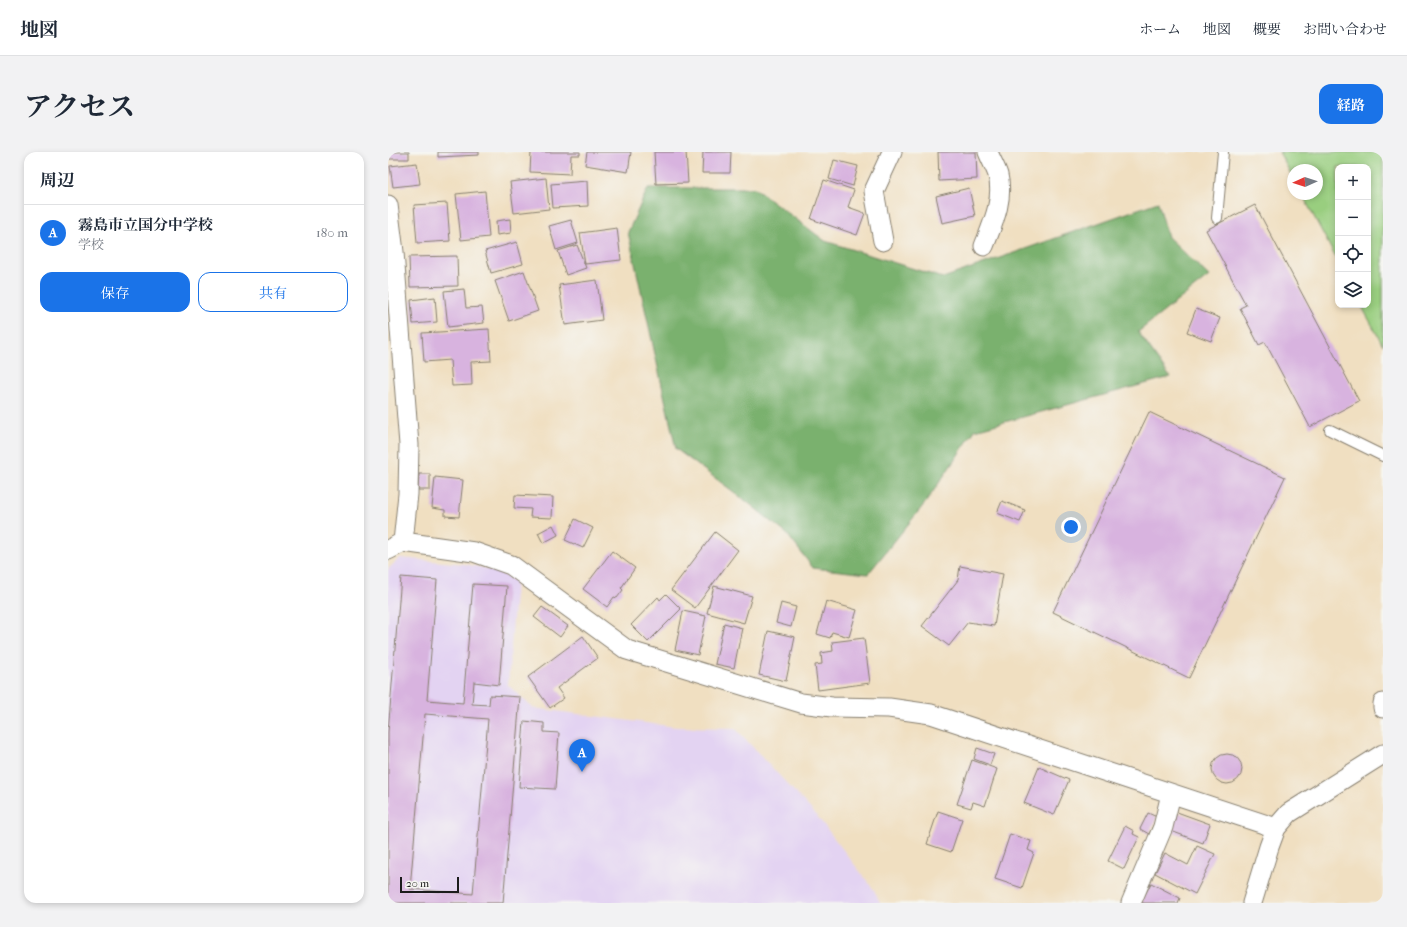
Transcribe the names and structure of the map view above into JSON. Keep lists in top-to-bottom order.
{
  "scale_bar": "20 m",
  "north": "left",
  "page": {
    "header": "地図",
    "nav": [
      "ホーム",
      "地図",
      "概要",
      "お問い合わせ"
    ],
    "title": "アクセス",
    "buttons": [
      "経路",
      ["保存", "共有"]
    ],
    "heading": "周辺",
    "map_buttons": ["+", "−"],
    "list": [
      {
        "mark": "A",
        "name": "霧島市立国分中学校",
        "note": "学校",
        "value": "180 m"
      }
    ],
    "pins": "A",
    "scale": "20 m"
  }
}
